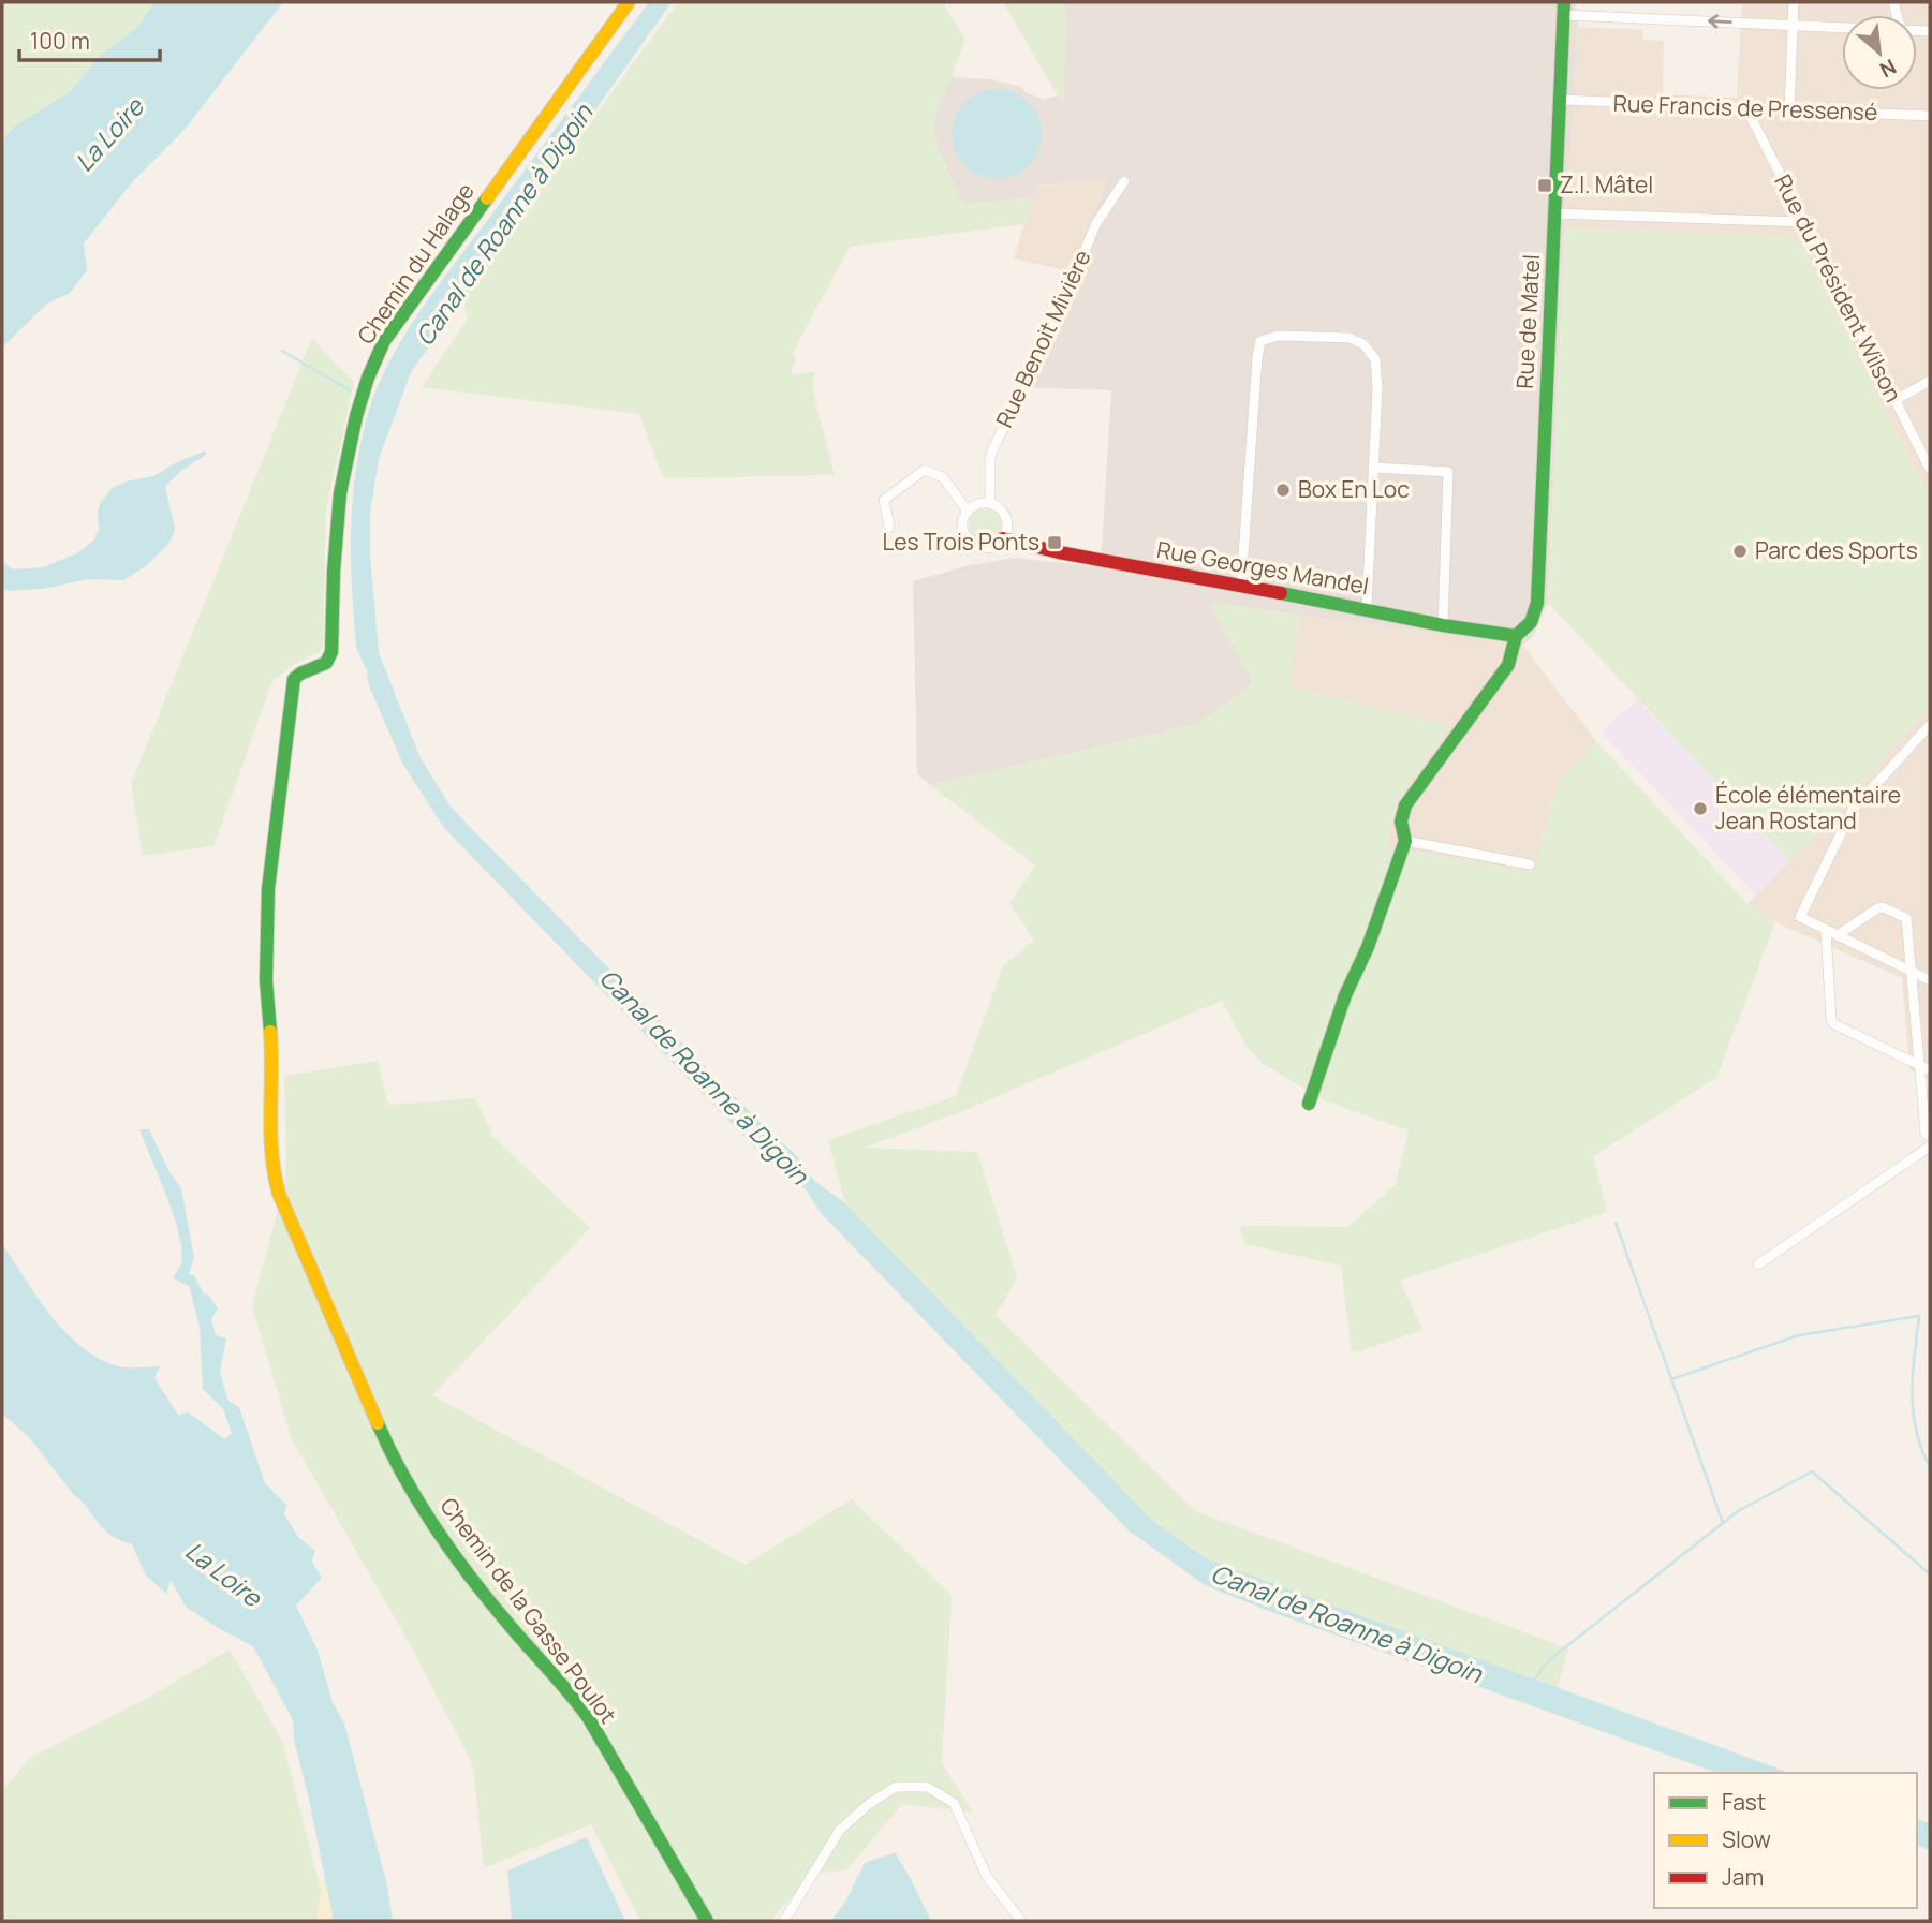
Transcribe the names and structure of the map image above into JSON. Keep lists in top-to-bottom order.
{
  "streets": {
    "street": [
      "Rue Francis de Pressensé",
      "Chemin du Halage",
      "Rue du Président Wilson",
      "Rue de Matel",
      "Rue Benoit Mivière",
      "Rue Georges Mandel",
      "Chemin de la Gasse Poulot"
    ]
  },
  "crossings": [
    ["Rue Francis de Pressensé", "Rue du Président Wilson"],
    ["Rue Francis de Pressensé", "Rue de Matel"],
    ["Chemin du Halage", "Chemin de la Gasse Poulot"],
    ["Rue de Matel", "Rue Georges Mandel"],
    ["Rue Benoit Mivière", "Rue Georges Mandel"]
  ],
  "water": ["La Loire", "Canal de Roanne à Digoin"],
  "places": {
    "transit": ["Z.I. Mâtel", "Les Trois Ponts"],
    "other": ["Box En Loc", "Parc des Sports", "École élémentaire Jean Rostand"]
  },
  "legend": ["Fast", "Slow", "Jam"],
  "scale_bar": "100 m",
  "north": "bottom right"
}
